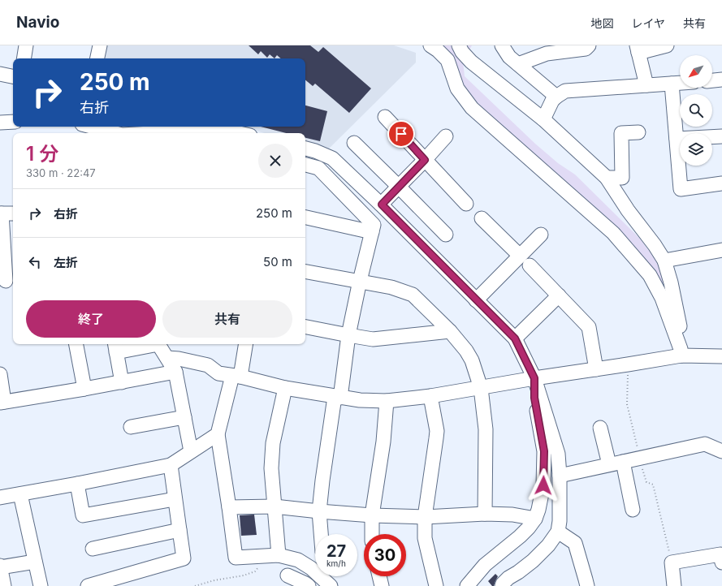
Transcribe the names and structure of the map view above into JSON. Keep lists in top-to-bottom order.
{
  "north": "bottom left",
  "page": {
    "header": "Navio",
    "nav": ["地図", "レイヤ", "共有"],
    "turn": ["250 m", "右折"],
    "heading": ["1 分", "330 m · 22:47"],
    "list": [
      {
        "name": "右折",
        "value": "250 m"
      },
      {
        "name": "左折",
        "value": "50 m"
      }
    ],
    "buttons": ["終了", "共有"],
    "speed": "27 km/h",
    "limit": "30"
  }
}
